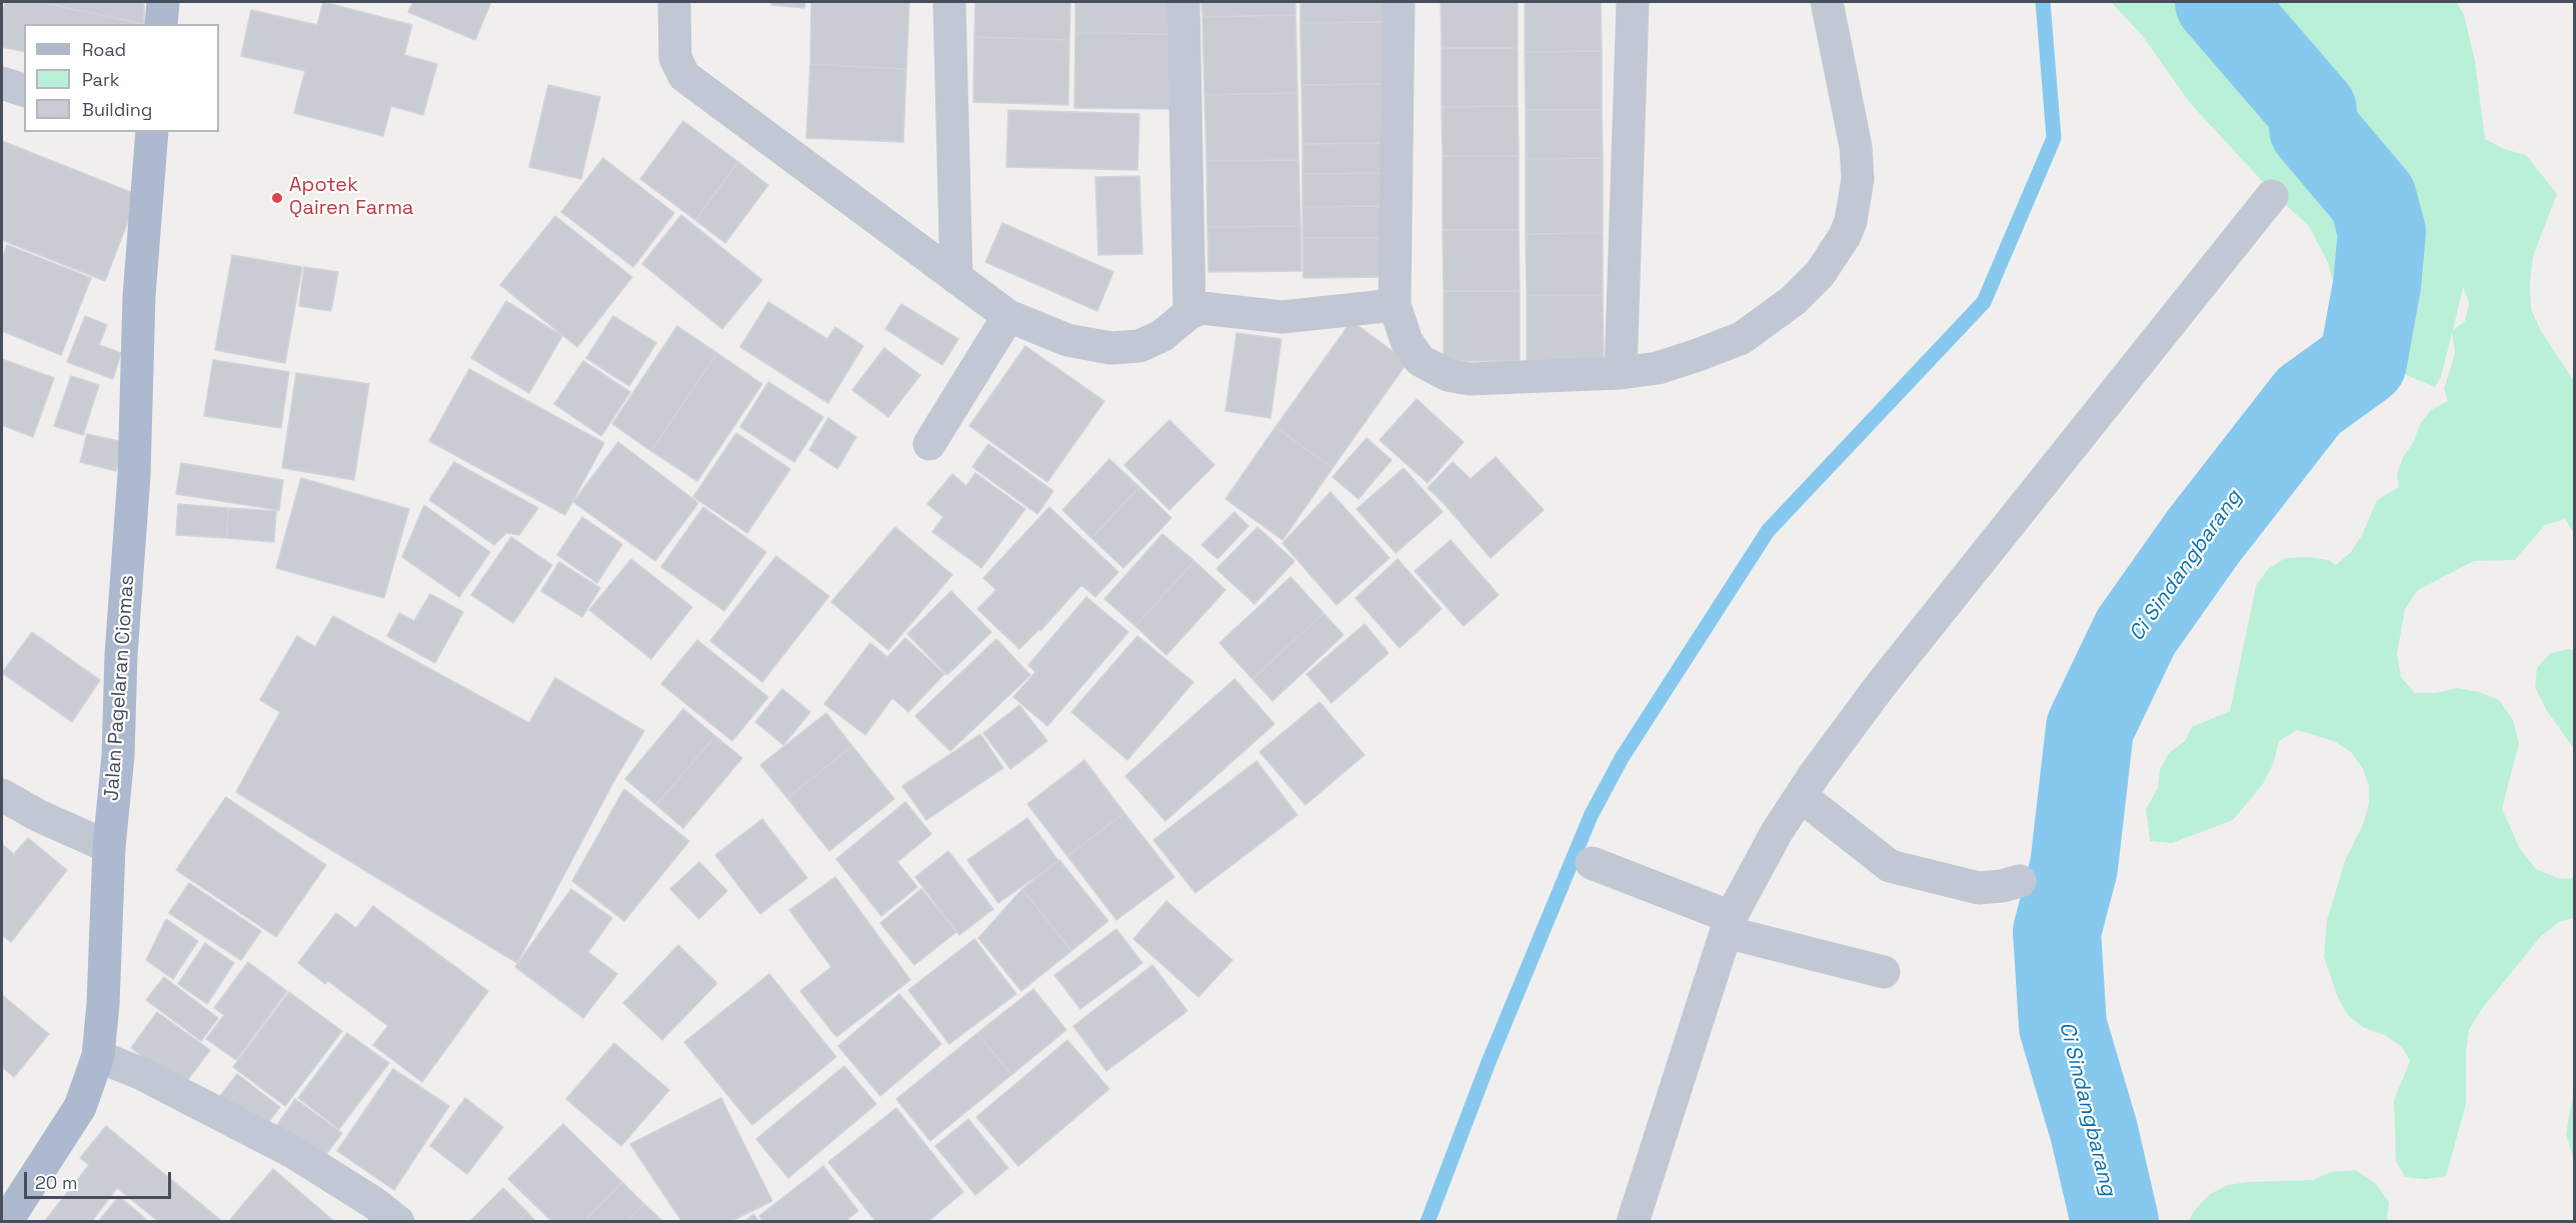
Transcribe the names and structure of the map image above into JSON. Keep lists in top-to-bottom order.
{
  "streets": {
    "main road": ["Jalan Pagelaran Ciomas"]
  },
  "water": ["Ci Sindangbarang"],
  "places": ["Apotek Qairen Farma"],
  "legend": ["Road", "Park", "Building"],
  "scale_bar": "20 m"
}
